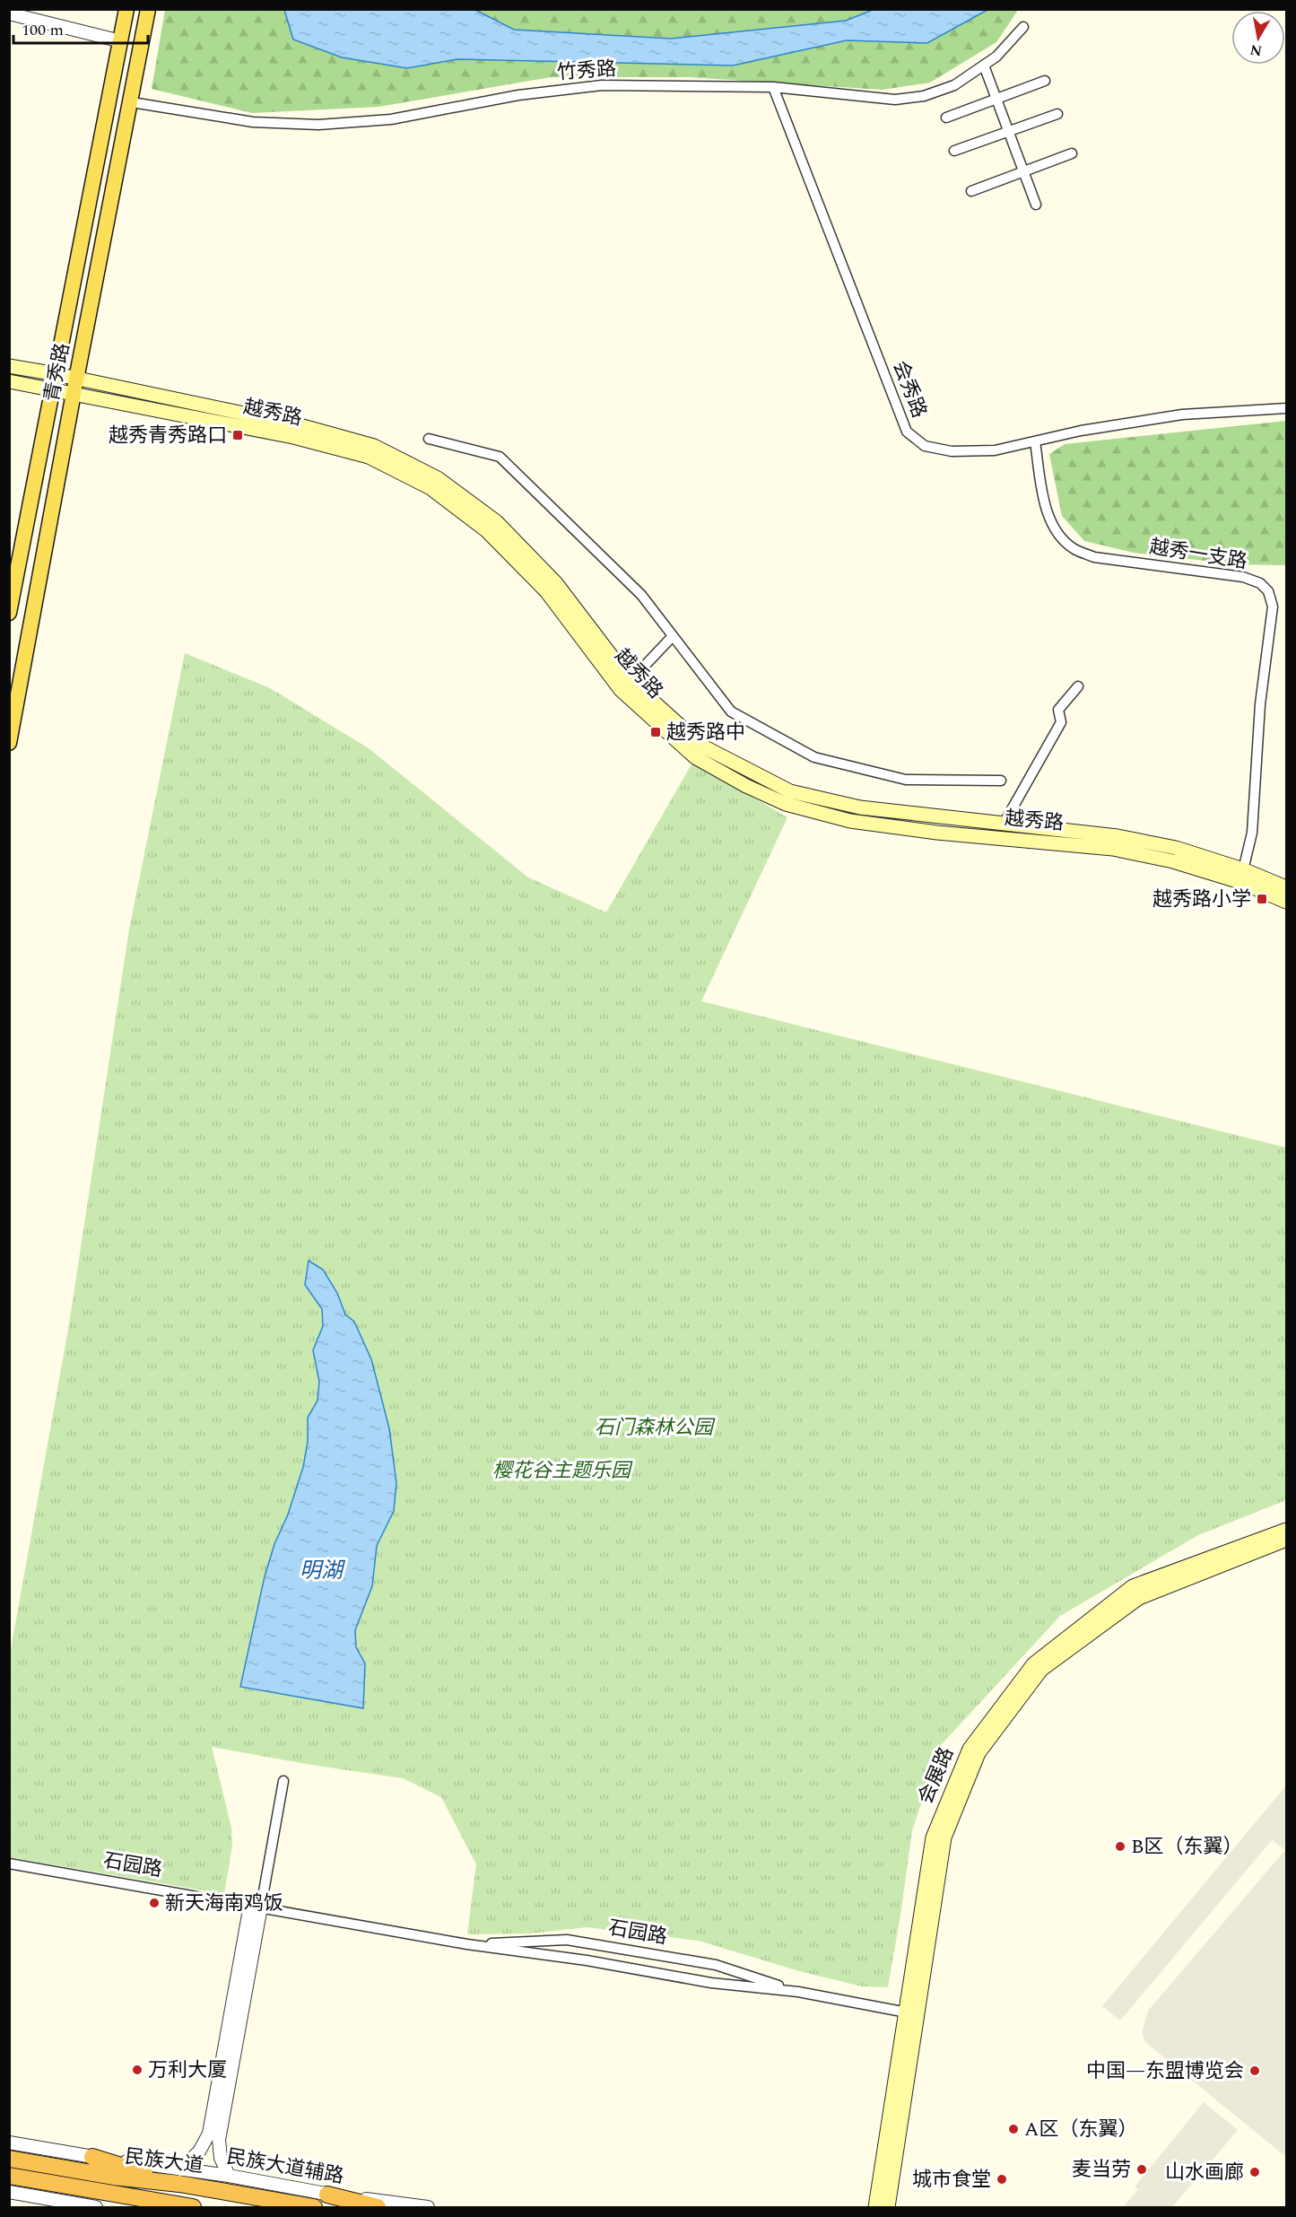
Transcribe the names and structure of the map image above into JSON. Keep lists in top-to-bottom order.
{
  "streets": {
    "highway": ["民族大道"],
    "main road": ["青秀路", "越秀路", "会展路"],
    "street": [
      "竹秀路",
      "会秀路",
      "越秀一支路",
      "石园路",
      "民族大道辅路"
    ]
  },
  "crossings": [
    ["竹秀路", "青秀路"],
    ["竹秀路", "会秀路"],
    ["青秀路", "越秀路"],
    ["会秀路", "越秀一支路"],
    ["越秀路", "越秀一支路"],
    ["会展路", "石园路"],
    ["民族大道", "民族大道辅路"]
  ],
  "water": ["明湖"],
  "parks": ["石门森林公园", "樱花谷主题乐园"],
  "places": {
    "transit": ["越秀青秀路口", "越秀路中", "越秀路小学"],
    "other": [
      "B区（东翼）",
      "新天海南鸡饭",
      "万利大厦",
      "中国—东盟博览会",
      "A区（东翼）",
      "麦当劳",
      "山水画廊",
      "城市食堂"
    ]
  },
  "scale_bar": "100 m",
  "north": "bottom"
}
